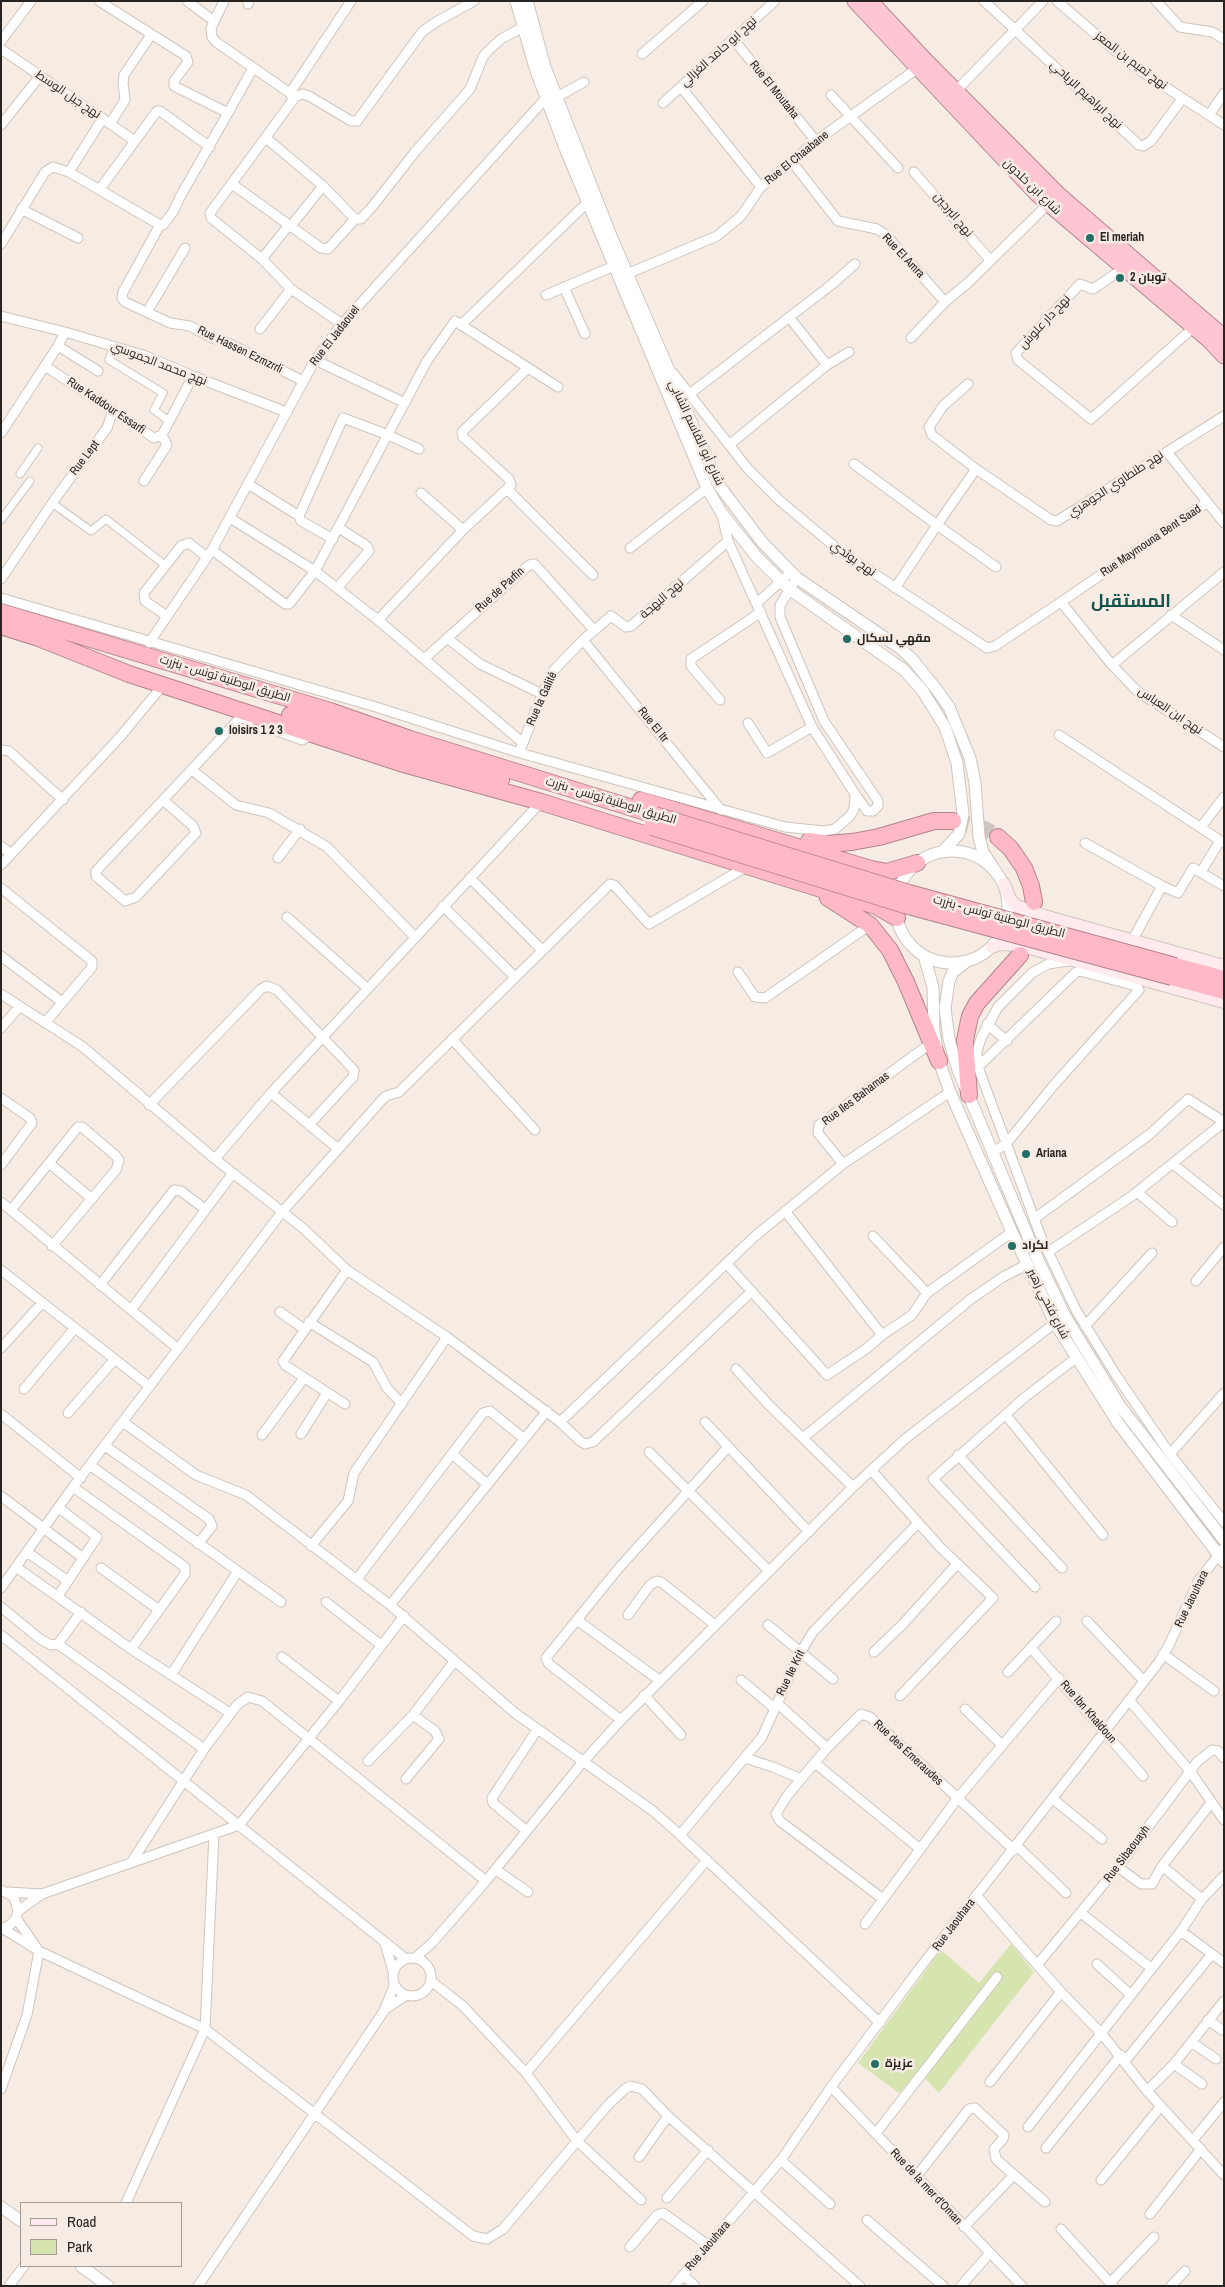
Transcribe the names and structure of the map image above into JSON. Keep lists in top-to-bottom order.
{
  "streets": {
    "highway": ["شارع ابن خلدون", "الطريق الوطنية تونس - بنزرت"],
    "street": [
      "نهج ابو حامد الغزالي",
      "نهج تميم بن المعز",
      "Rue El Moutaha",
      "نهج جبل الوسط",
      "نهج ابراهيم الرياحي",
      "Rue El Chaabane",
      "نهج البرجين",
      "Rue El Amra",
      "نهج دار علوش",
      "Rue El Jadaouel",
      "Rue Hassen Ezmzrrli",
      "نهج محمد الجموسي",
      "Rue Kaddour Essarfi",
      "شارع أبو القاسم الشابي",
      "Rue Lept",
      "نهج طنطاوي الجوهري",
      "Rue Maymouna Bent Saad",
      "نهج بوثدي",
      "Rue de Parfin",
      "نهج البهجة",
      "Rue la Galité",
      "نهج ابن العباس",
      "Rue El Itr",
      "Rue Iles Bahamas",
      "شارع فتحي زهير",
      "Rue Jaouhara",
      "Rue Ile Krit",
      "Rue Ibn Khaldoun",
      "Rue des Émeraudes",
      "Rue Sibaouayh",
      "Rue de la mer d'Oman"
    ]
  },
  "crossings": [
    ["نهج ابو حامد الغزالي", "Rue El Moutaha"],
    ["نهج تميم بن المعز", "نهج ابراهيم الرياحي"],
    ["Rue El Moutaha", "Rue El Chaabane"],
    ["Rue El Chaabane", "شارع ابن خلدون"],
    ["Rue El Chaabane", "Rue El Amra"],
    ["Rue El Chaabane", "شارع أبو القاسم الشابي"],
    ["شارع ابن خلدون", "نهج دار علوش"],
    ["Rue El Jadaouel", "Rue Hassen Ezmzrrli"],
    ["Rue El Jadaouel", "نهج محمد الجموسي"],
    ["Rue El Jadaouel", "شارع أبو القاسم الشابي"],
    ["نهج محمد الجموسي", "Rue Kaddour Essarfi"],
    ["Rue Kaddour Essarfi", "Rue Lept"],
    ["شارع أبو القاسم الشابي", "نهج بوثدي"],
    ["شارع أبو القاسم الشابي", "شارع فتحي زهير"],
    ["Rue Maymouna Bent Saad", "نهج بوثدي"],
    ["Rue Maymouna Bent Saad", "نهج ابن العباس"],
    ["Rue de Parfin", "نهج البهجة"],
    ["Rue de Parfin", "Rue la Galité"],
    ["نهج البهجة", "Rue la Galité"],
    ["Rue la Galité", "Rue El Itr"],
    ["شارع فتحي زهير", "Rue Jaouhara"],
    ["Rue Jaouhara", "Rue Ibn Khaldoun"],
    ["Rue Jaouhara", "Rue des Émeraudes"],
    ["Rue Jaouhara", "Rue de la mer d'Oman"]
  ],
  "districts": ["المستقبل"],
  "places": [
    "El meriah",
    "توبان 2",
    "مقهي لسكال",
    "loisirs 1 2 3",
    "Ariana",
    "لكراد",
    "عزيزة"
  ],
  "legend": ["Road", "Park"]
}
